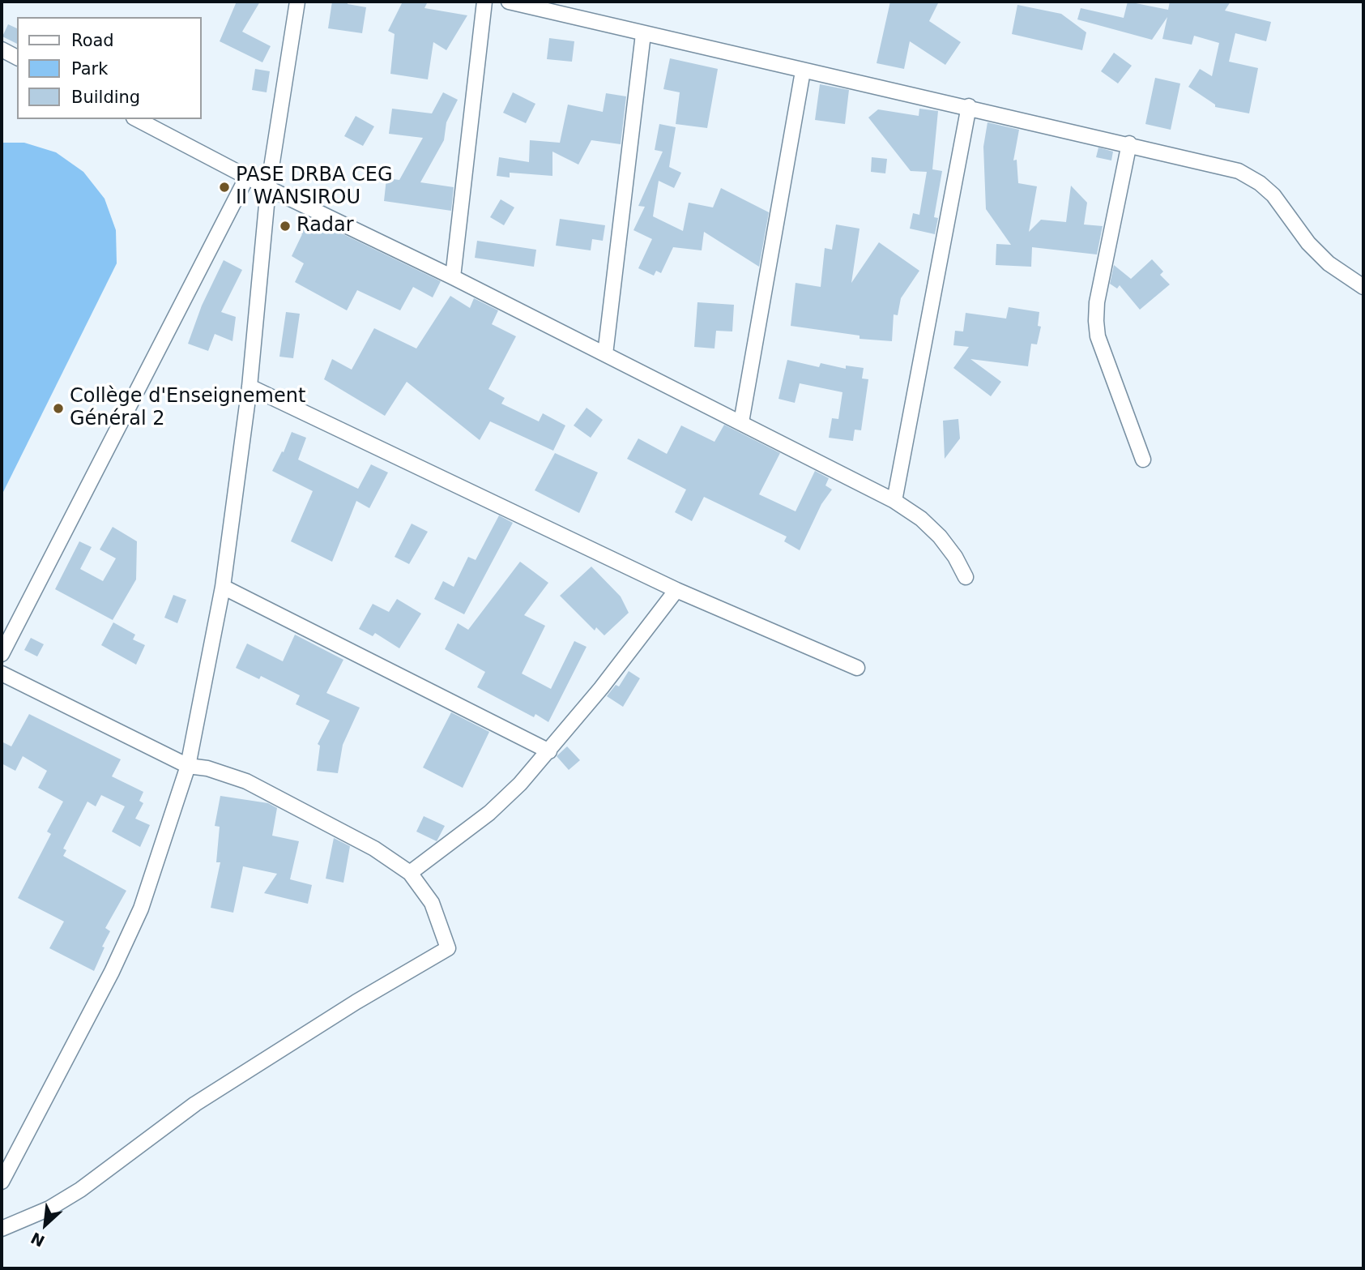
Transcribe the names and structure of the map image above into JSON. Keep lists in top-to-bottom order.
{
  "places": ["PASE DRBA CEG II WANSIROU", "Radar", "Collège d'Enseignement Général 2"],
  "legend": ["Road", "Park", "Building"],
  "north": "bottom left"
}
